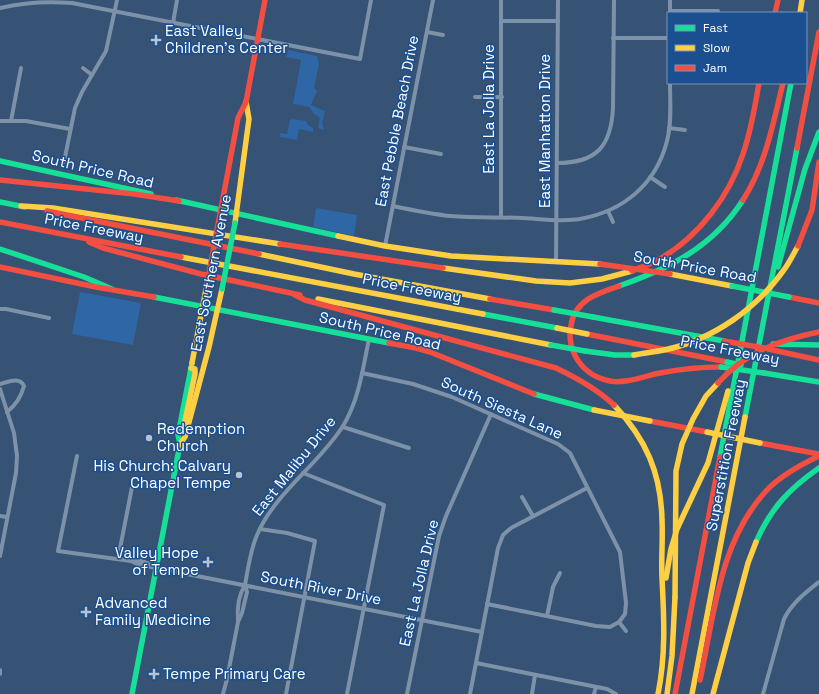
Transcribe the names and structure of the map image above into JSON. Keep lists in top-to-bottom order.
{
  "streets": {
    "main road": [
      "South Price Road",
      "Price Freeway",
      "East Southern Avenue",
      "Superstition Freeway"
    ],
    "street": [
      "East La Jolla Drive",
      "East Pebble Beach Drive",
      "East Manhatton Drive",
      "South Siesta Lane",
      "East Malibu Drive",
      "South River Drive"
    ]
  },
  "crossings": [
    ["East La Jolla Drive", "South Siesta Lane"],
    ["East La Jolla Drive", "South River Drive"],
    ["East Pebble Beach Drive", "South Price Road"],
    ["East Manhatton Drive", "South Price Road"],
    ["South Price Road", "East Southern Avenue"],
    ["South Price Road", "East Malibu Drive"],
    ["East Southern Avenue", "South River Drive"],
    ["South Siesta Lane", "East Malibu Drive"],
    ["East Malibu Drive", "South River Drive"]
  ],
  "places": {
    "health": [
      "East Valley Children's Center",
      "Valley Hope of Tempe",
      "Advanced Family Medicine",
      "Tempe Primary Care"
    ],
    "other": ["Redemption Church", "His Church: Calvary Chapel Tempe"]
  },
  "legend": ["Fast", "Slow", "Jam"]
}
